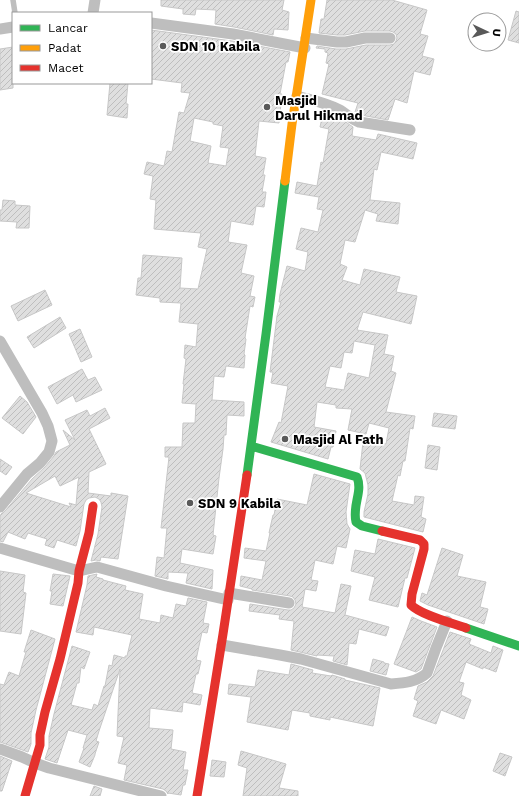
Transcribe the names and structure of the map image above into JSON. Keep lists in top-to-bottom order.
{
  "places": [
    "SDN 10 Kabila",
    "Masjid Darul Hikmad",
    "Masjid Al Fath",
    "SDN 9 Kabila"
  ],
  "legend": ["Lancar", "Padat", "Macet"],
  "north": "right"
}
